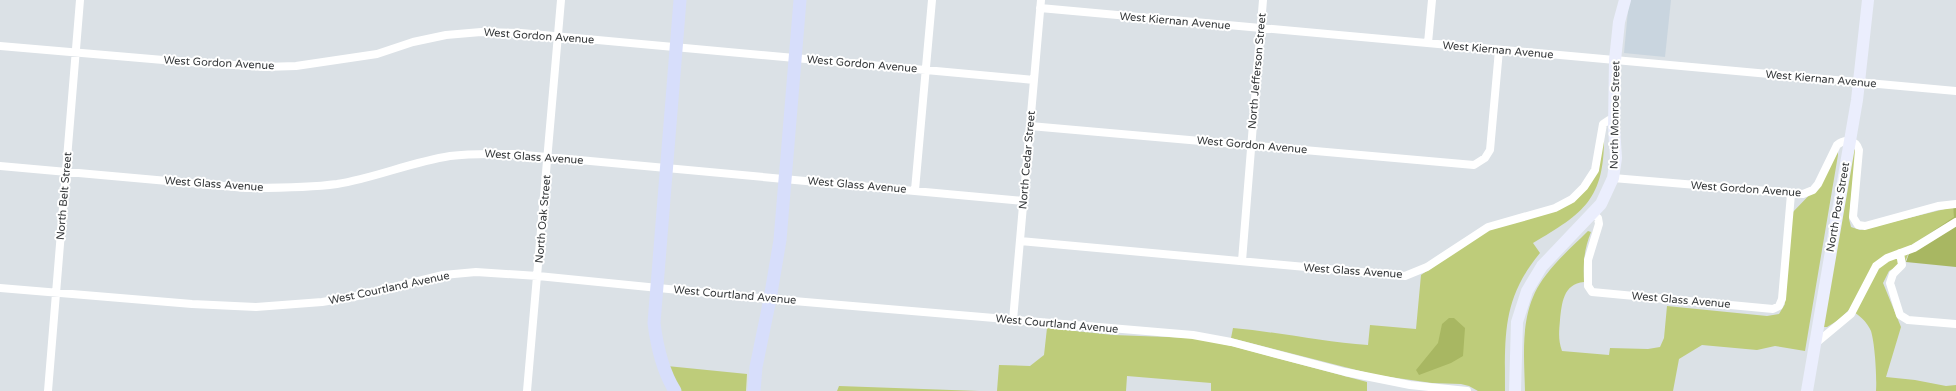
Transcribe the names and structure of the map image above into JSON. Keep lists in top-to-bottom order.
{
  "streets": {
    "main road": ["North Monroe Street", "North Post Street"],
    "street": [
      "West Kiernan Avenue",
      "West Gordon Avenue",
      "North Jefferson Street",
      "West Glass Avenue",
      "North Cedar Street",
      "North Belt Street",
      "North Oak Street",
      "West Courtland Avenue"
    ]
  },
  "crossings": [
    ["West Kiernan Avenue", "West Gordon Avenue"],
    ["West Kiernan Avenue", "North Jefferson Street"],
    ["West Kiernan Avenue", "North Monroe Street"],
    ["West Kiernan Avenue", "North Cedar Street"],
    ["West Kiernan Avenue", "North Post Street"],
    ["West Gordon Avenue", "North Jefferson Street"],
    ["West Gordon Avenue", "North Monroe Street"],
    ["West Gordon Avenue", "West Glass Avenue"],
    ["West Gordon Avenue", "North Cedar Street"],
    ["West Gordon Avenue", "North Belt Street"],
    ["West Gordon Avenue", "North Post Street"],
    ["West Gordon Avenue", "North Oak Street"],
    ["North Jefferson Street", "West Glass Avenue"],
    ["North Monroe Street", "West Glass Avenue"],
    ["West Glass Avenue", "North Cedar Street"],
    ["West Glass Avenue", "North Belt Street"],
    ["West Glass Avenue", "North Oak Street"],
    ["North Cedar Street", "West Courtland Avenue"],
    ["North Belt Street", "West Courtland Avenue"],
    ["North Oak Street", "West Courtland Avenue"]
  ]
}
